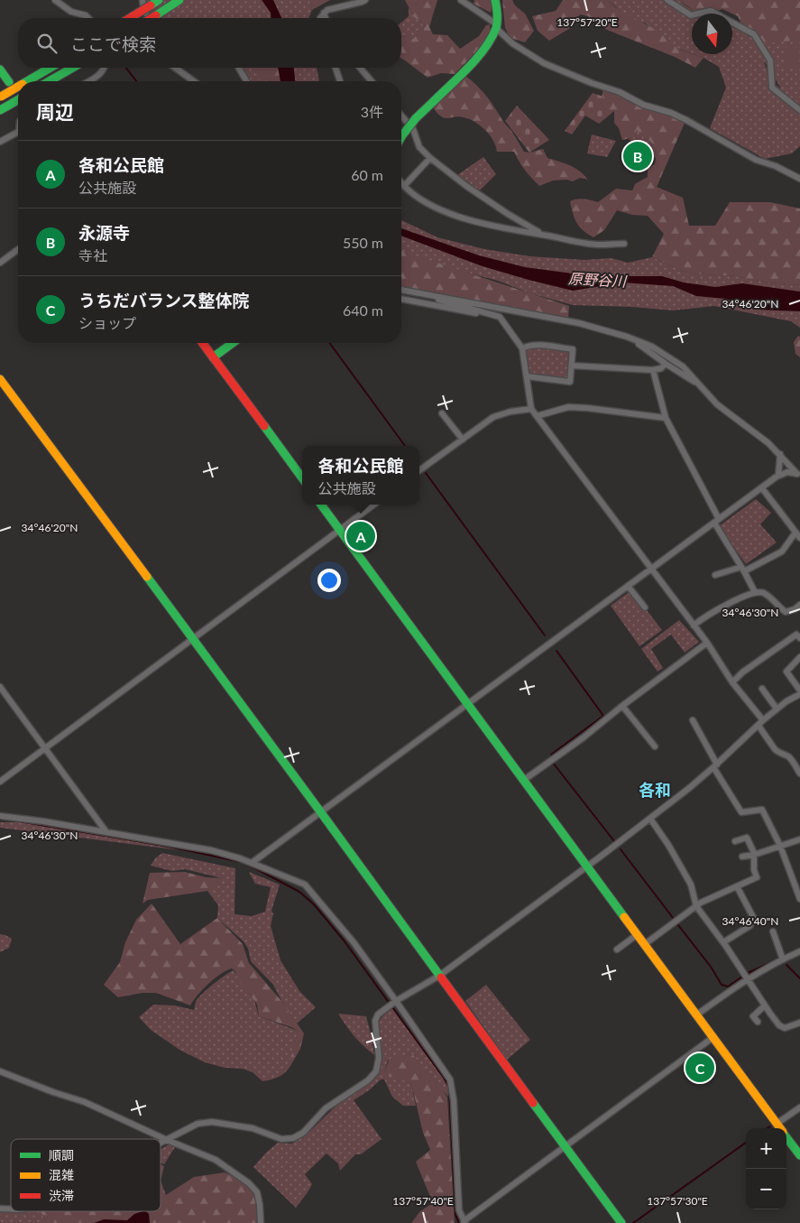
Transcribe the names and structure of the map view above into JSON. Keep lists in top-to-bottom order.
{
  "districts": ["各和"],
  "water": ["原野谷川"],
  "legend": ["順調", "混雑", "渋滞"],
  "north": "bottom",
  "page": {
    "search": "ここで検索",
    "heading": ["周辺", "3件"],
    "pins": ["B", "A", "C"],
    "list": [
      {
        "mark": "A",
        "name": "各和公民館",
        "note": "公共施設",
        "value": "60 m"
      },
      {
        "mark": "B",
        "name": "永源寺",
        "note": "寺社",
        "value": "550 m"
      },
      {
        "mark": "C",
        "name": "うちだバランス整体院",
        "note": "ショップ",
        "value": "640 m"
      }
    ],
    "popup": ["各和公民館", "公共施設"],
    "map_buttons": ["+", "−"]
  },
  "coordinates": [
    "137°57'20\"E",
    "34°46'20\"N",
    "34°46'30\"N",
    "34°46'40\"N",
    "137°57'40\"E",
    "137°57'30\"E"
  ]
}
